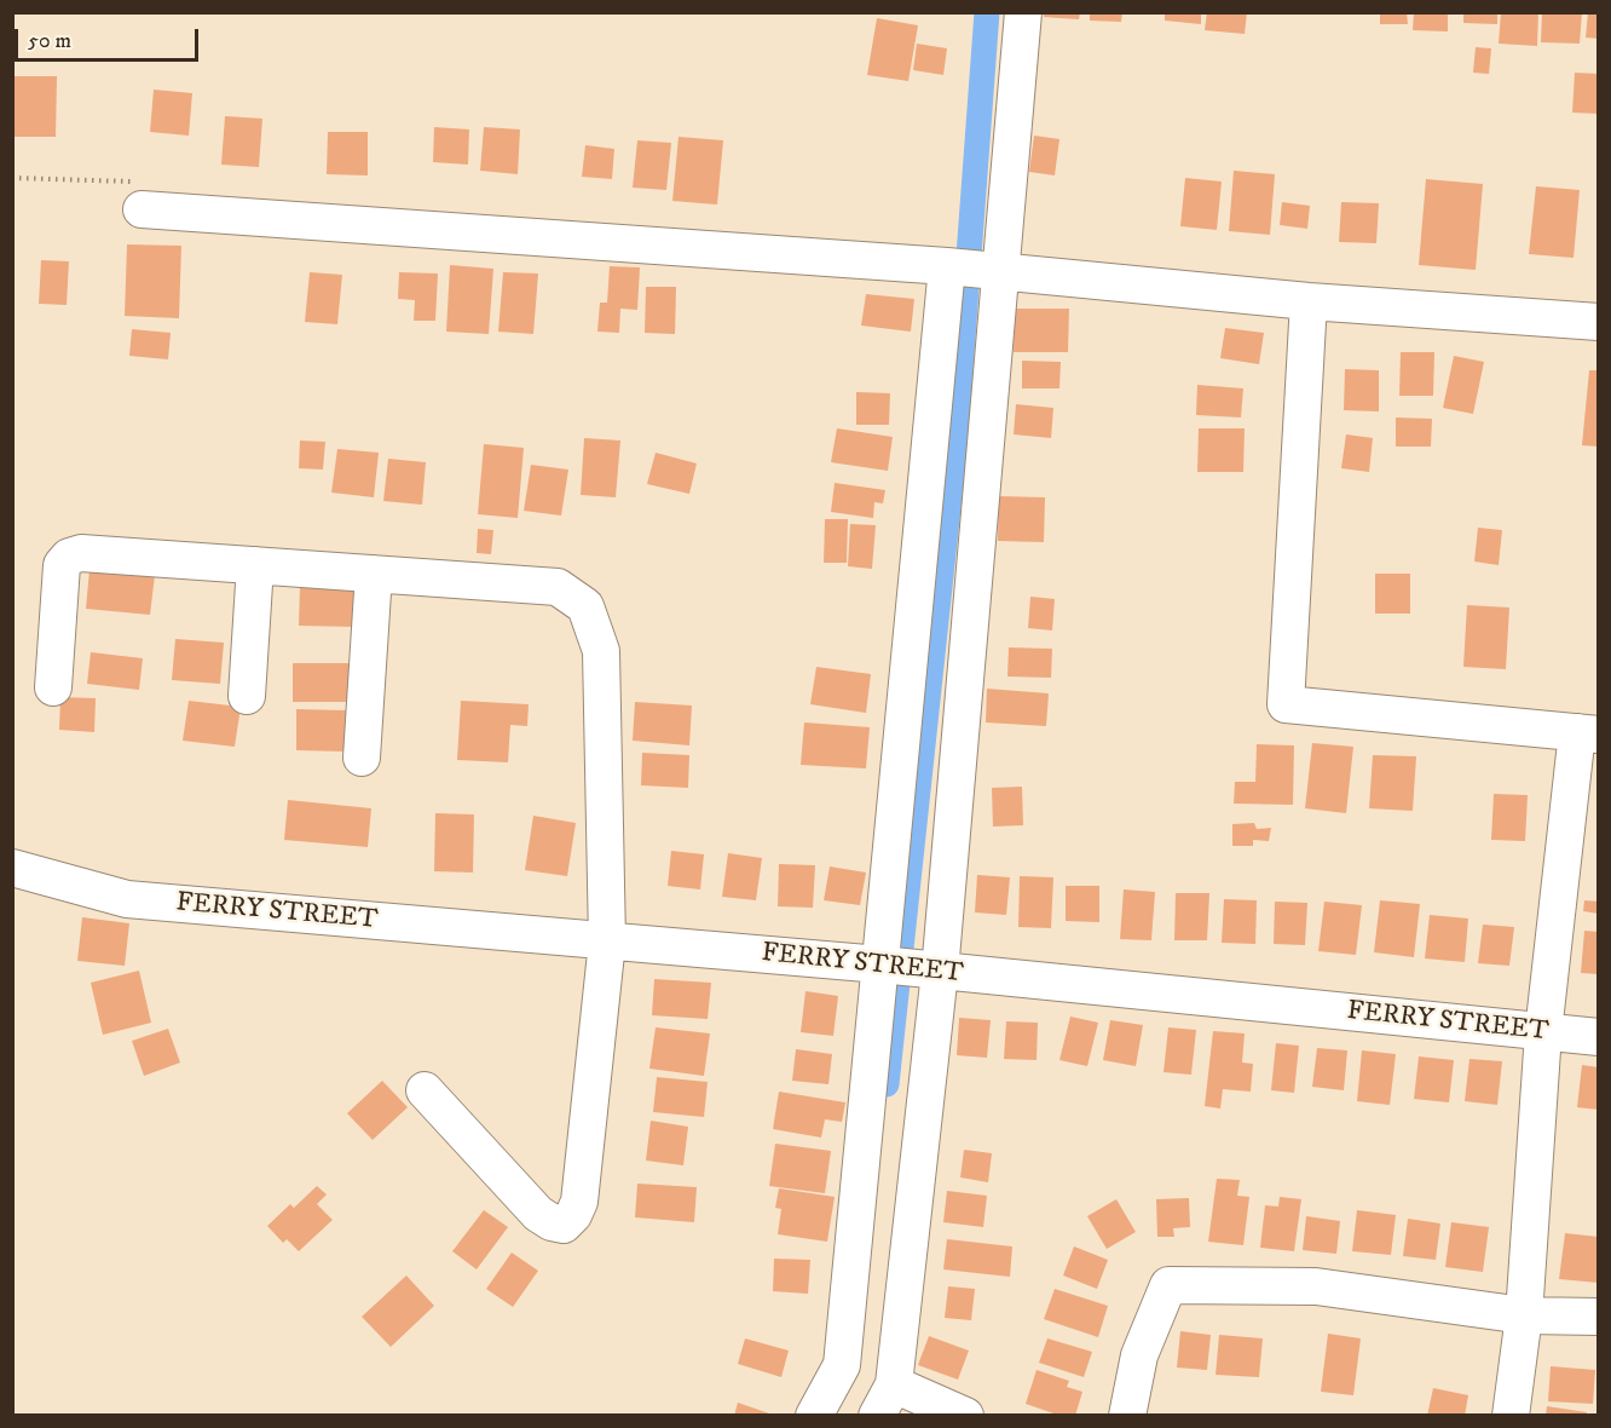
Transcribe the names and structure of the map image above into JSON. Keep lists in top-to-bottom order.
{
  "streets": {
    "street": ["FERRY STREET"]
  },
  "scale_bar": "50 m"
}
